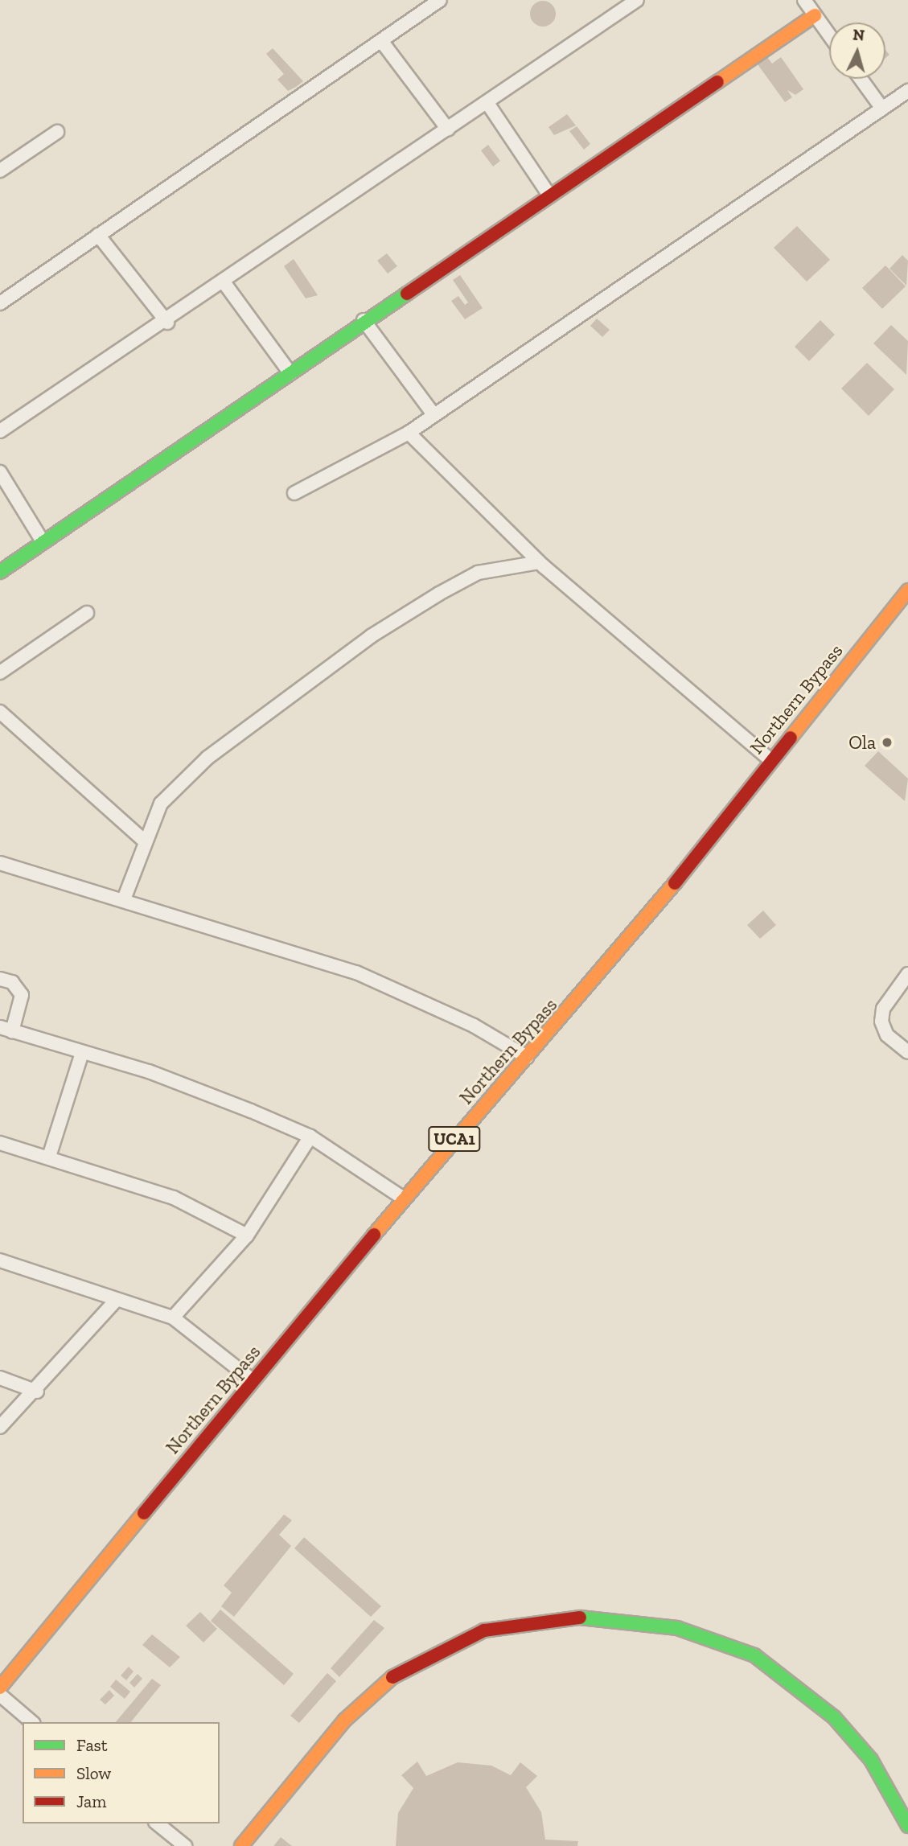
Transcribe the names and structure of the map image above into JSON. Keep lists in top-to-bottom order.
{
  "streets": {
    "street": ["Northern Bypass", "UCA1"]
  },
  "places": ["Ola"],
  "legend": ["Fast", "Slow", "Jam"],
  "north": "top"
}
